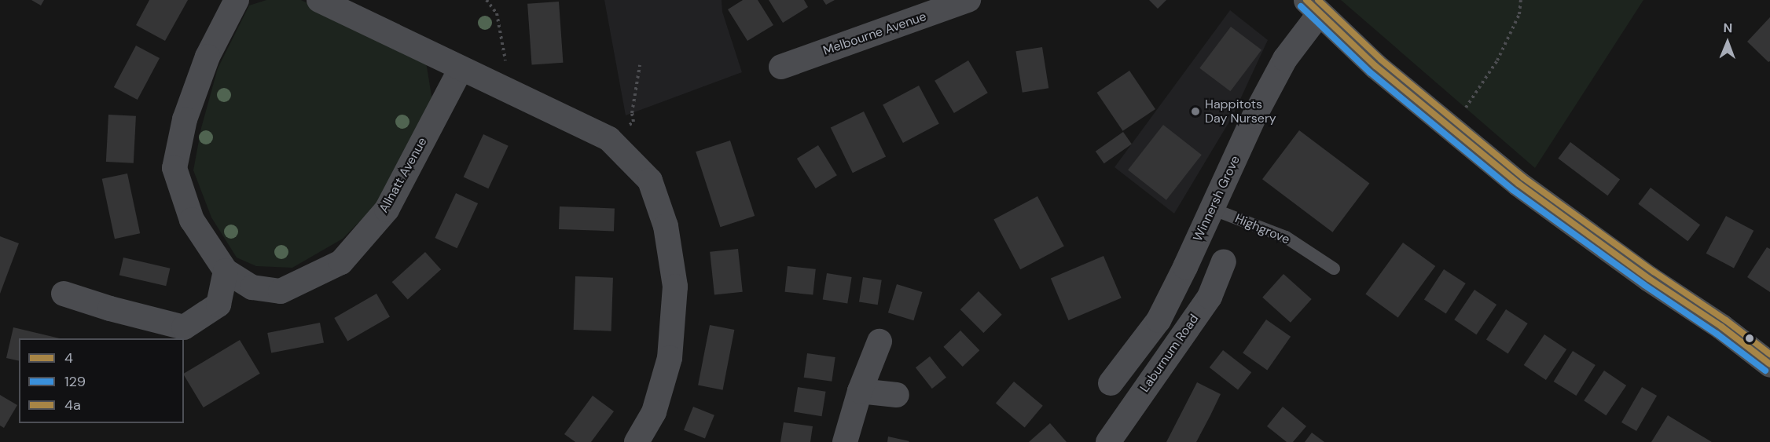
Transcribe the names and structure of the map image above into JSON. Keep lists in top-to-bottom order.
{
  "streets": {
    "street": [
      "Melbourne Avenue",
      "Allnatt Avenue",
      "Winnersh Grove",
      "Laburnum Road"
    ],
    "lane": ["Highgrove"]
  },
  "crossings": [
    ["Winnersh Grove", "Highgrove"]
  ],
  "places": ["Happitots Day Nursery"],
  "lines": ["transit line 4", "transit line 4a", "transit line 129"],
  "legend": ["4", "129", "4a"],
  "north": "top"
}
